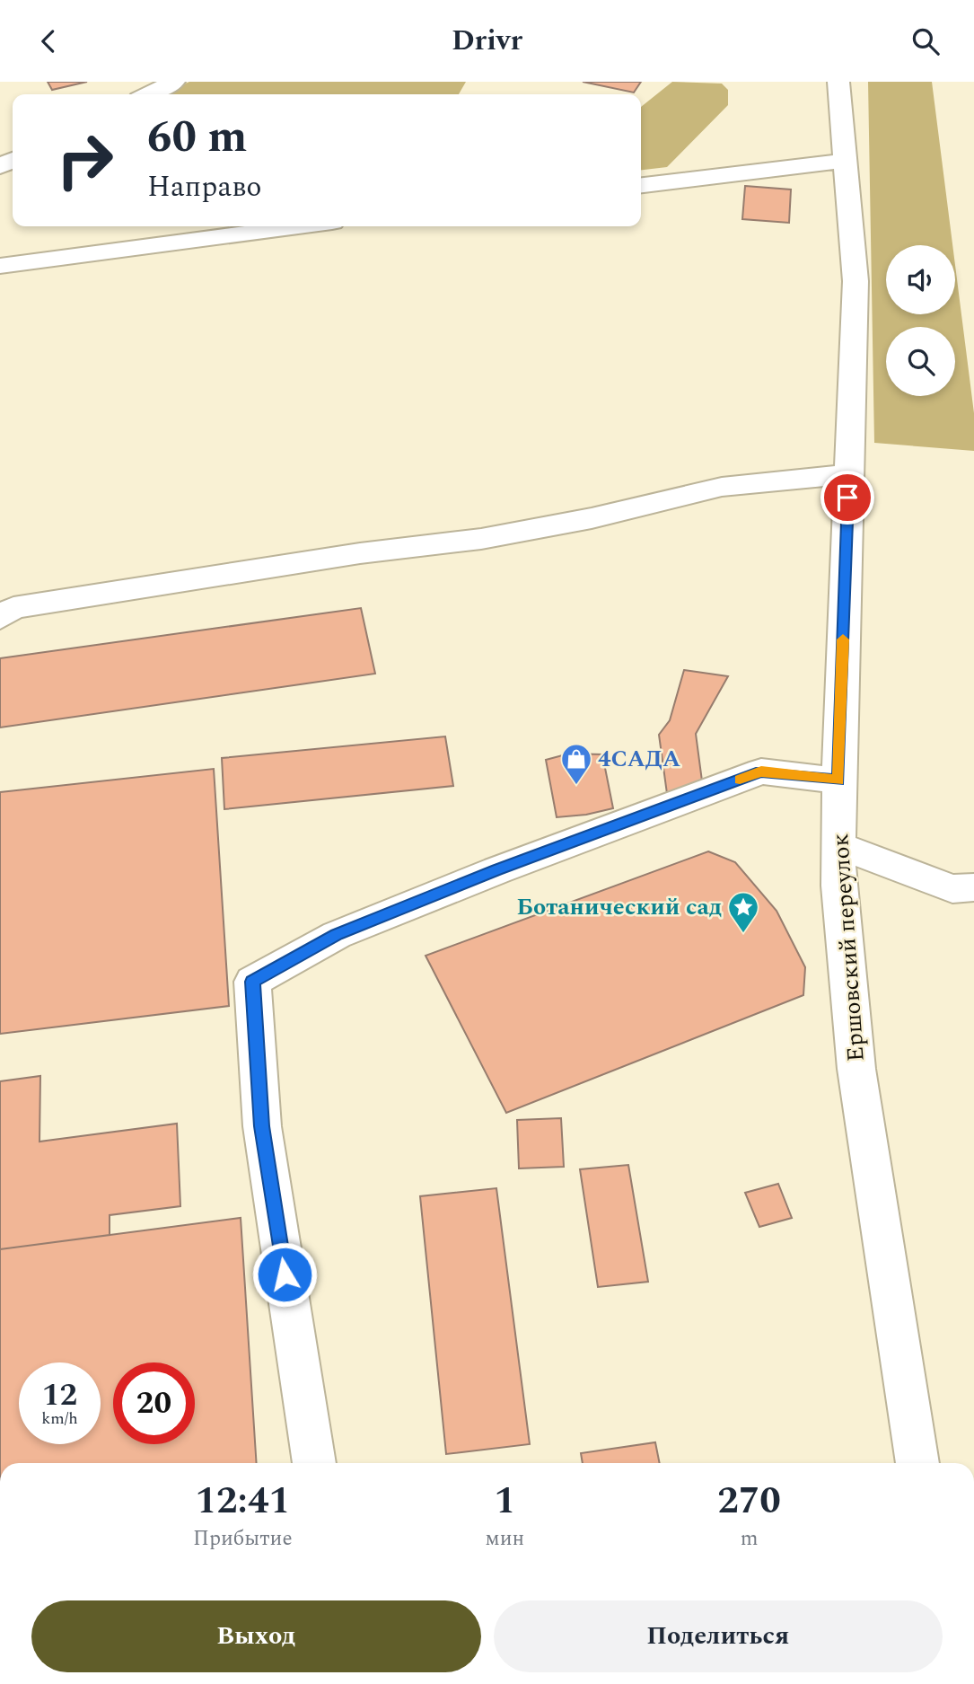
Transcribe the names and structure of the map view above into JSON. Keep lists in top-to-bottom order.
{
  "streets": {
    "street": ["Ершовский переулок"]
  },
  "places": {
    "shop": ["4САДА"],
    "place": ["Ботанический сад"]
  },
  "page": {
    "header": "Drivr",
    "turn": ["60 m", "Направо"],
    "speed": "12 km/h",
    "limit": "20",
    "eta": [
      "12:41",
      "Прибытие",
      "1",
      "мин",
      "270",
      "m"
    ],
    "buttons": ["Выход", "Поделиться"]
  }
}
